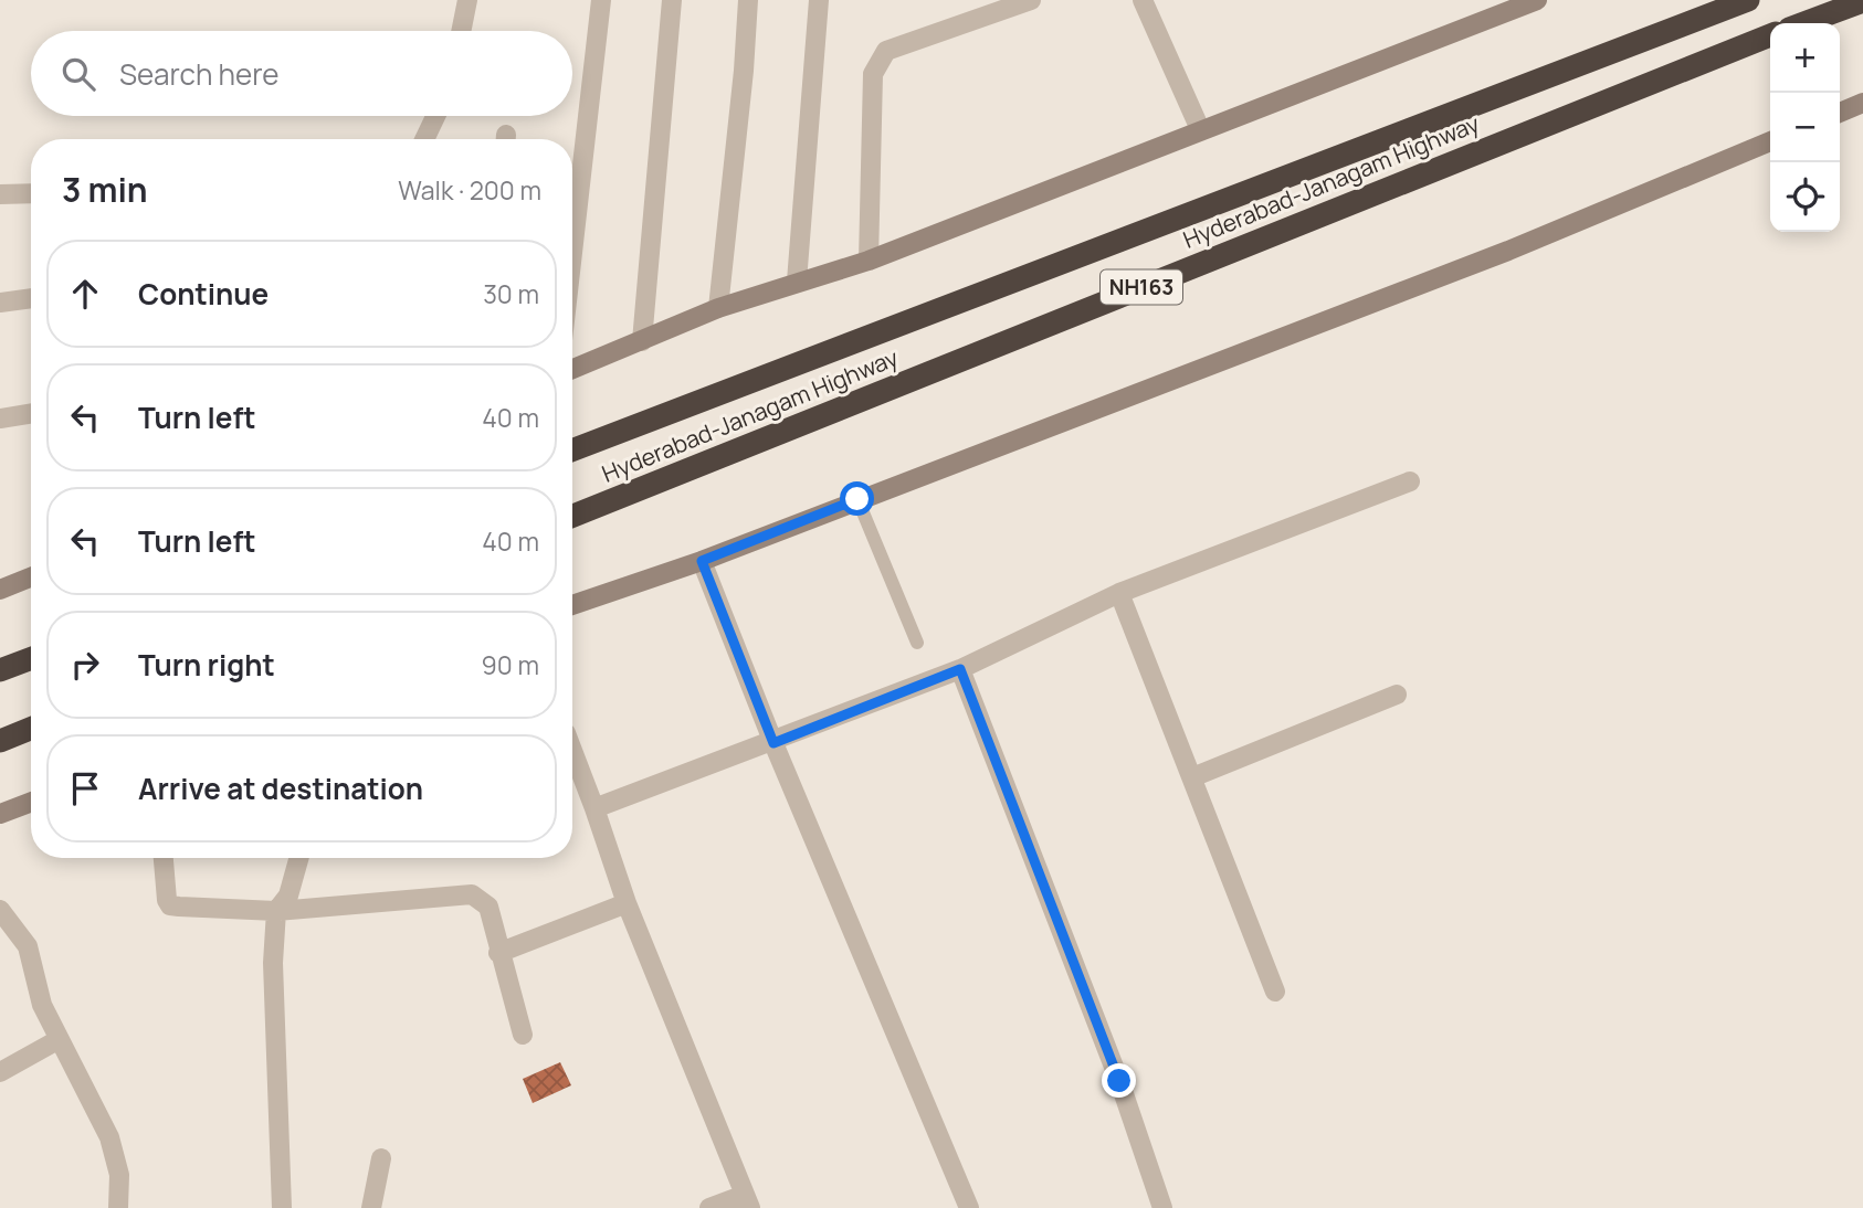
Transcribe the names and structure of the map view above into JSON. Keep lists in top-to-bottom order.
{
  "streets": {
    "highway": ["Hyderabad-Janagam Highway", "NH163"]
  },
  "page": {
    "map_buttons": ["+", "−"],
    "search": "Search here",
    "heading": ["3 min", "Walk · 200 m"],
    "list": [
      ["Continue", "30 m"],
      ["Turn left", "40 m"],
      ["Turn left", "40 m"],
      ["Turn right", "90 m"],
      "Arrive at destination"
    ]
  }
}
